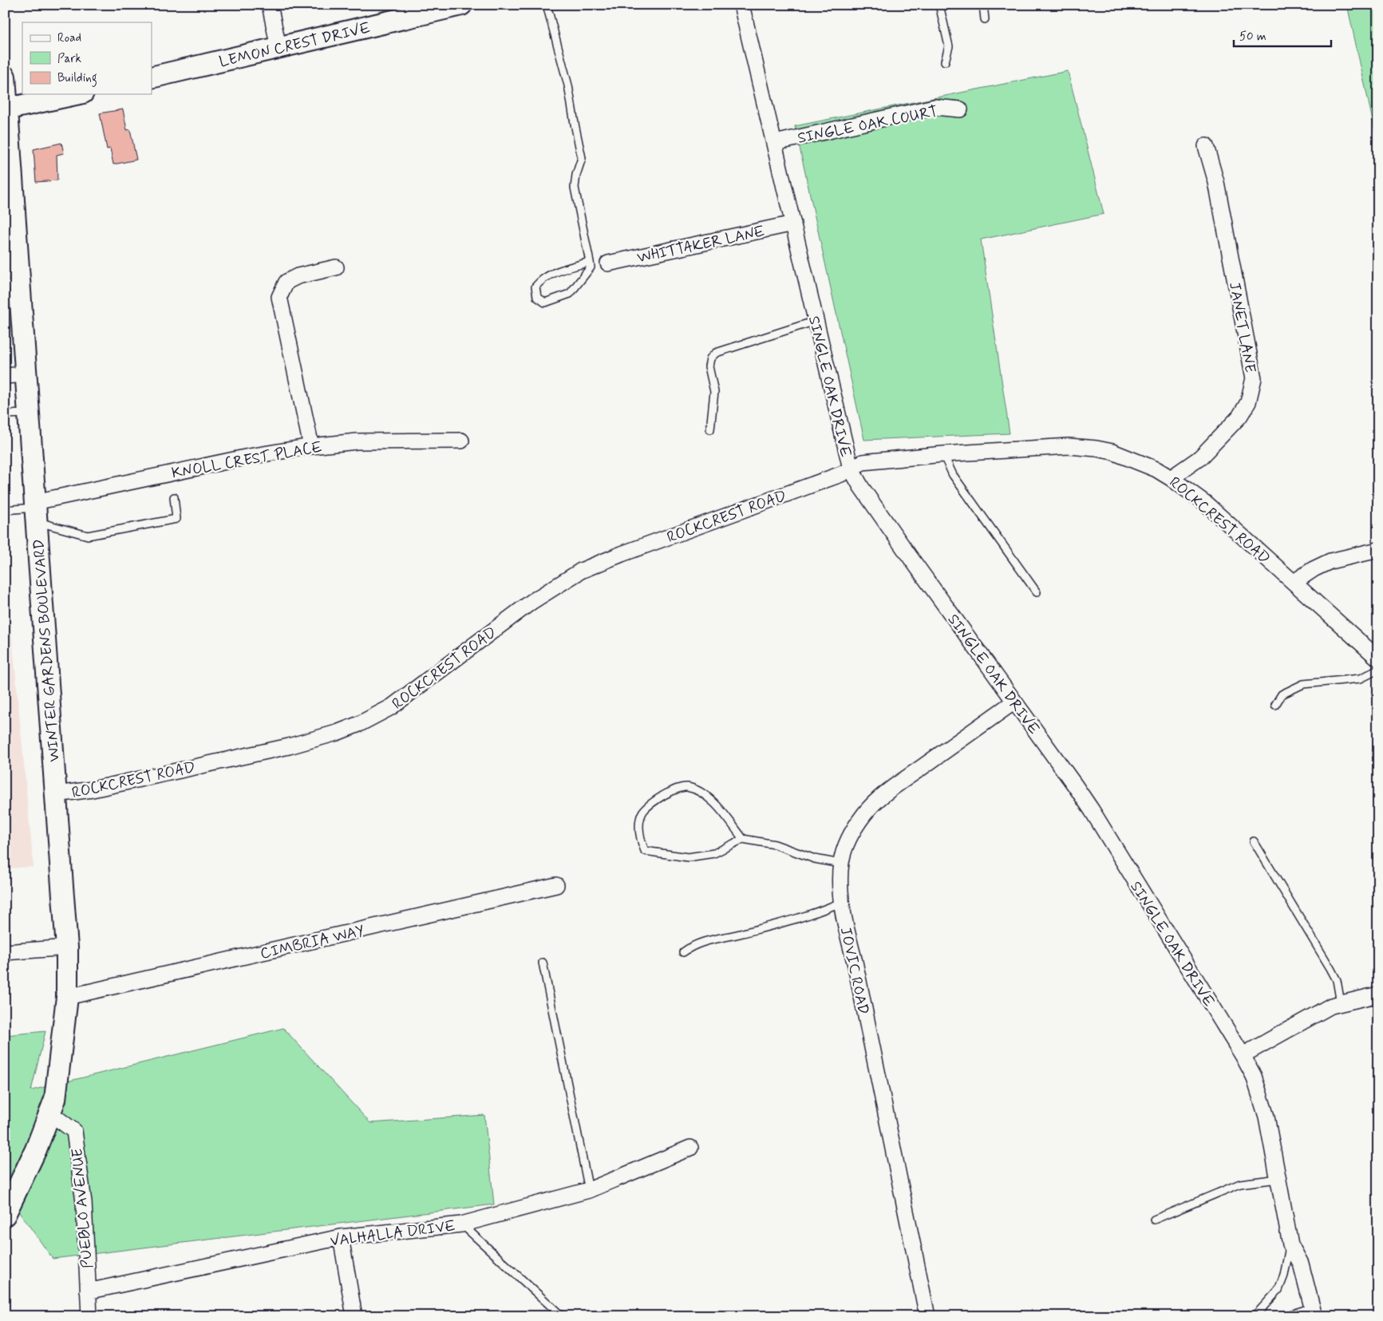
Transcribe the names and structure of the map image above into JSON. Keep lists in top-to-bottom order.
{
  "streets": {
    "main road": ["LEMON CREST DRIVE", "WINTER GARDENS BOULEVARD"],
    "street": [
      "SINGLE OAK COURT",
      "WHITTAKER LANE",
      "JANET LANE",
      "SINGLE OAK DRIVE",
      "KNOLL CREST PLACE",
      "ROCKCREST ROAD",
      "CIMBRIA WAY",
      "JOVIC ROAD",
      "PUEBLO AVENUE",
      "VALHALLA DRIVE"
    ]
  },
  "crossings": [
    ["SINGLE OAK COURT", "SINGLE OAK DRIVE"],
    ["WHITTAKER LANE", "SINGLE OAK DRIVE"],
    ["JANET LANE", "ROCKCREST ROAD"],
    ["SINGLE OAK DRIVE", "ROCKCREST ROAD"],
    ["SINGLE OAK DRIVE", "JOVIC ROAD"],
    ["KNOLL CREST PLACE", "WINTER GARDENS BOULEVARD"],
    ["ROCKCREST ROAD", "WINTER GARDENS BOULEVARD"],
    ["WINTER GARDENS BOULEVARD", "CIMBRIA WAY"],
    ["WINTER GARDENS BOULEVARD", "PUEBLO AVENUE"],
    ["PUEBLO AVENUE", "VALHALLA DRIVE"]
  ],
  "legend": ["Road", "Park", "Building"],
  "scale_bar": "50 m"
}
